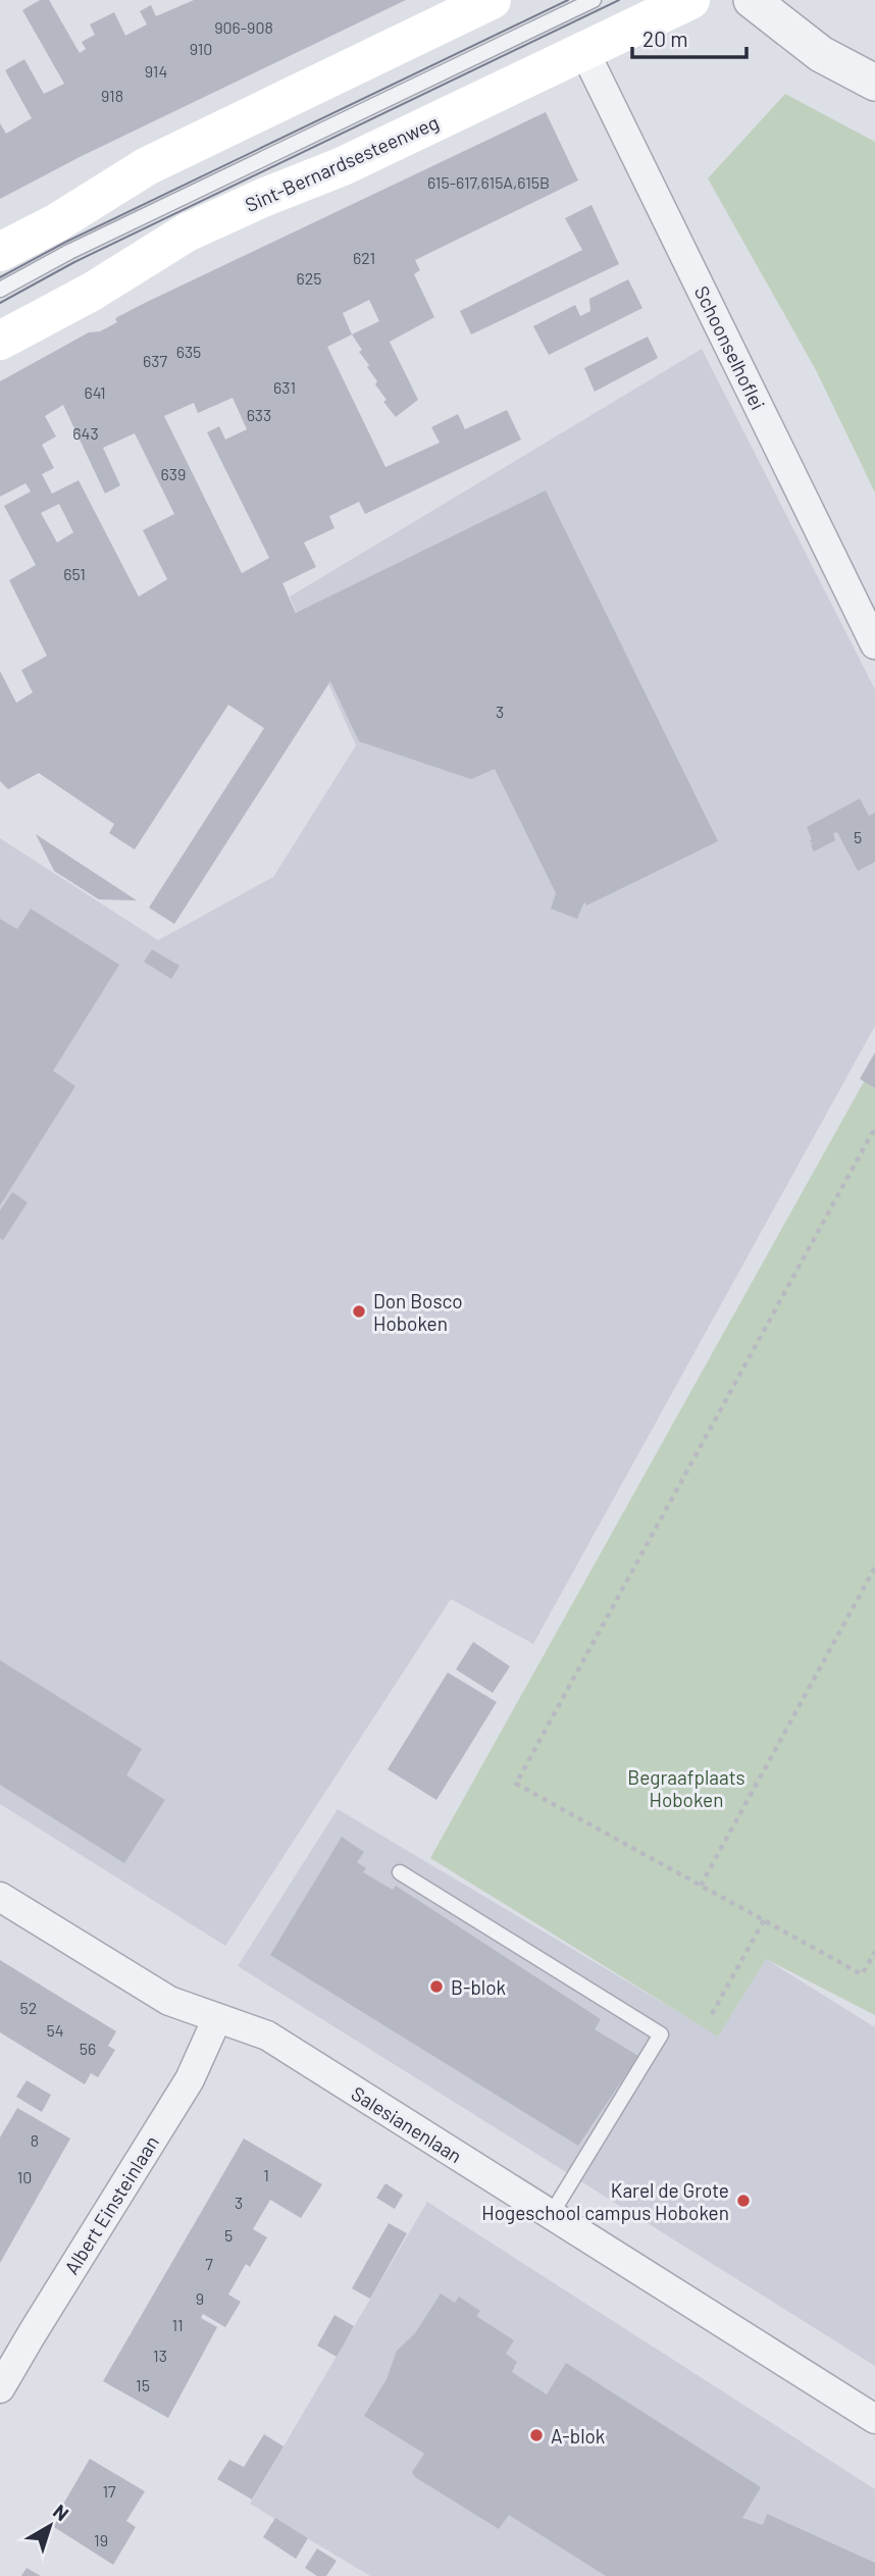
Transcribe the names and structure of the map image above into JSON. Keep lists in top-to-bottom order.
{
  "streets": {
    "main road": ["Sint-Bernardsesteenweg"],
    "street": ["Schoonselhoflei", "Salesianenlaan", "Albert Einsteinlaan"]
  },
  "crossings": [
    ["Sint-Bernardsesteenweg", "Schoonselhoflei"],
    ["Salesianenlaan", "Albert Einsteinlaan"]
  ],
  "parks": ["Begraafplaats Hoboken"],
  "places": [
    "Don Bosco Hoboken",
    "B-blok",
    "Karel de Grote Hogeschool campus Hoboken",
    "A-blok"
  ],
  "house_numbers": [
    "906-908",
    "910",
    "914",
    "918",
    "615-617,615A,615B",
    "621",
    "625",
    "635",
    "637",
    "631",
    "641",
    "633",
    "643",
    "639",
    "651",
    "3",
    "5",
    "52",
    "54",
    "56",
    "8",
    "1",
    "10",
    "3",
    "5",
    "7",
    "9",
    "11",
    "13",
    "15",
    "17",
    "19"
  ],
  "scale_bar": "20 m",
  "north": "top right"
}
